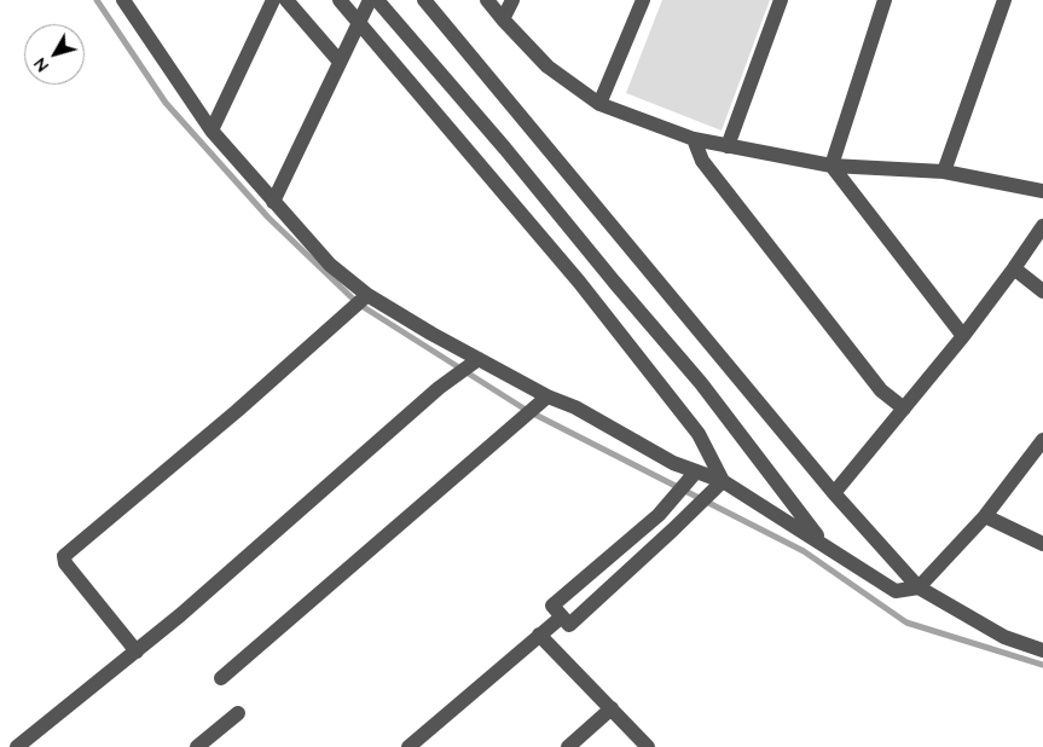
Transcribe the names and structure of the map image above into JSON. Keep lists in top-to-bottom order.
{
  "north": "bottom left"
}
